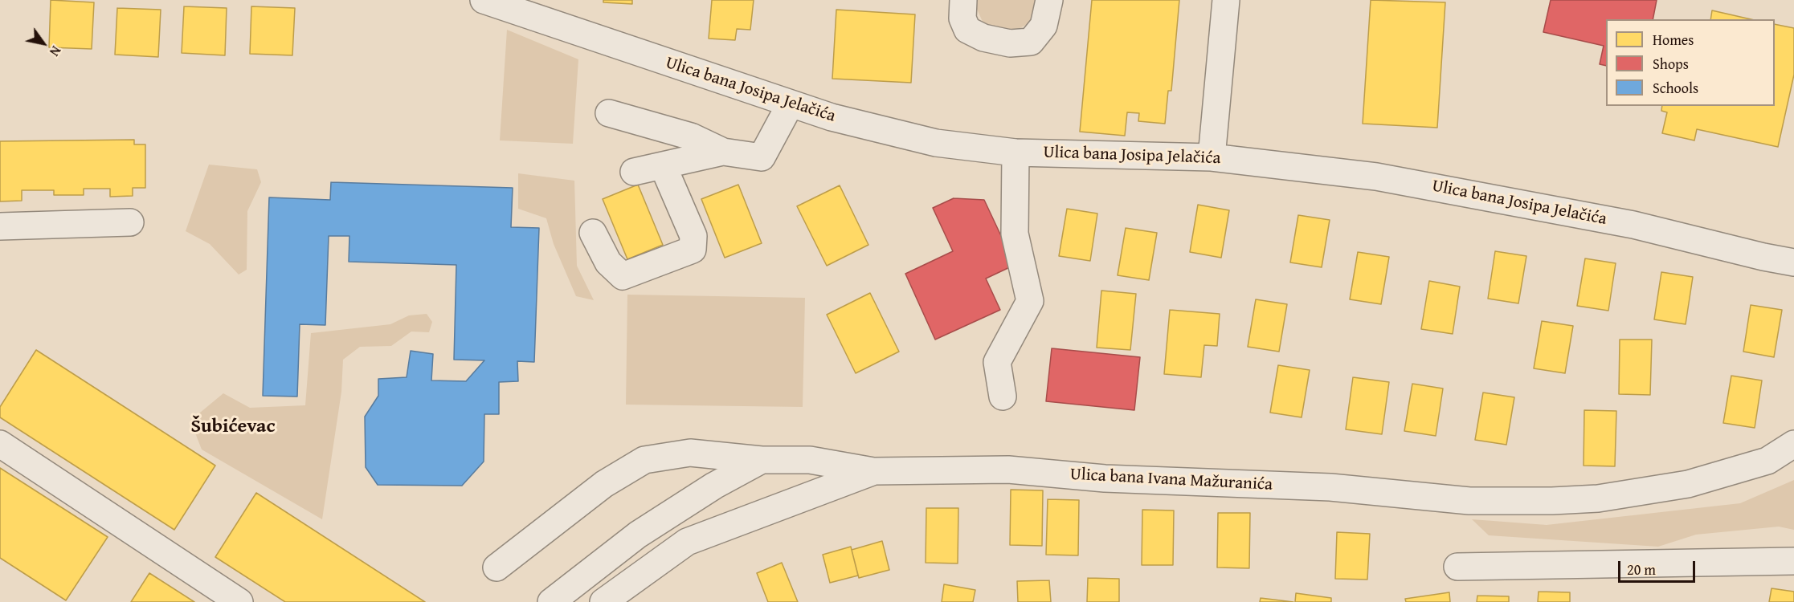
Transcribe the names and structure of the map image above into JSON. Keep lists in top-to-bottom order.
{
  "streets": {
    "street": ["Ulica bana Josipa Jelačića", "Ulica bana Ivana Mažuranića"]
  },
  "districts": ["Šubićevac"],
  "legend": ["Homes", "Shops", "Schools"],
  "scale_bar": "20 m",
  "north": "bottom right"
}
